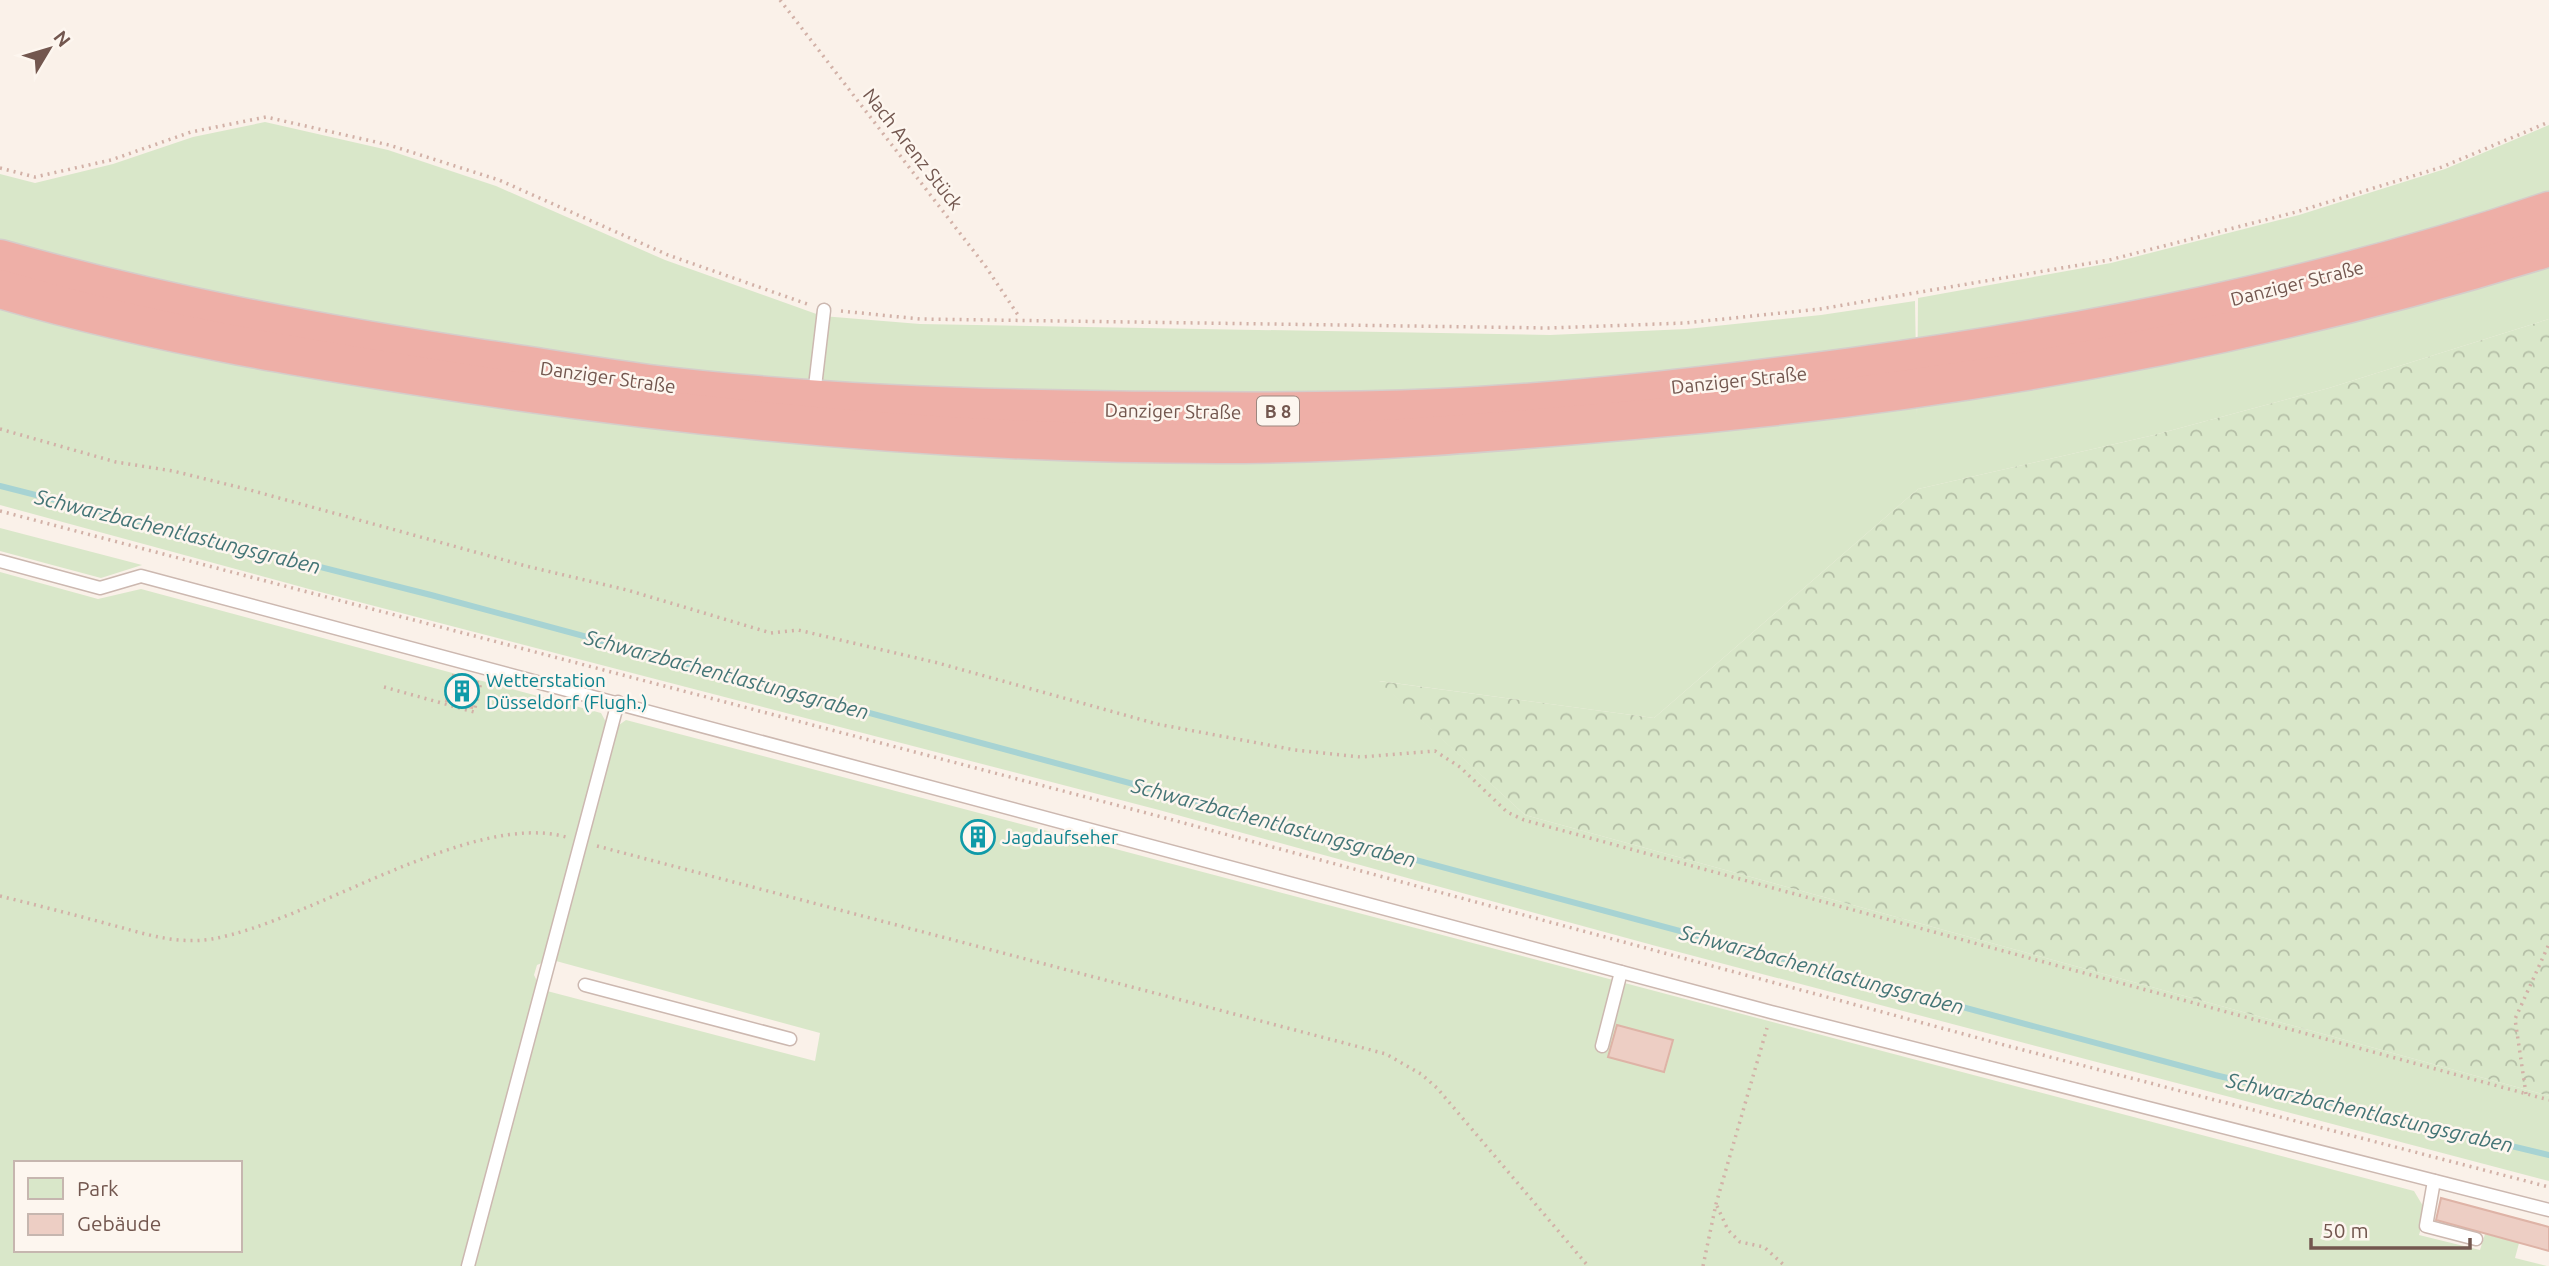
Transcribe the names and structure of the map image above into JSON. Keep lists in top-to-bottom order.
{
  "streets": {
    "highway": ["Danziger Straße", "B 8"],
    "path": ["Nach Arenz Stück"]
  },
  "water": ["Schwarzbachentlastungsgraben"],
  "places": {
    "building": ["Wetterstation Düsseldorf (Flugh.)", "Jagdaufseher"]
  },
  "legend": ["Park", "Gebäude"],
  "scale_bar": "50 m",
  "north": "top right"
}
